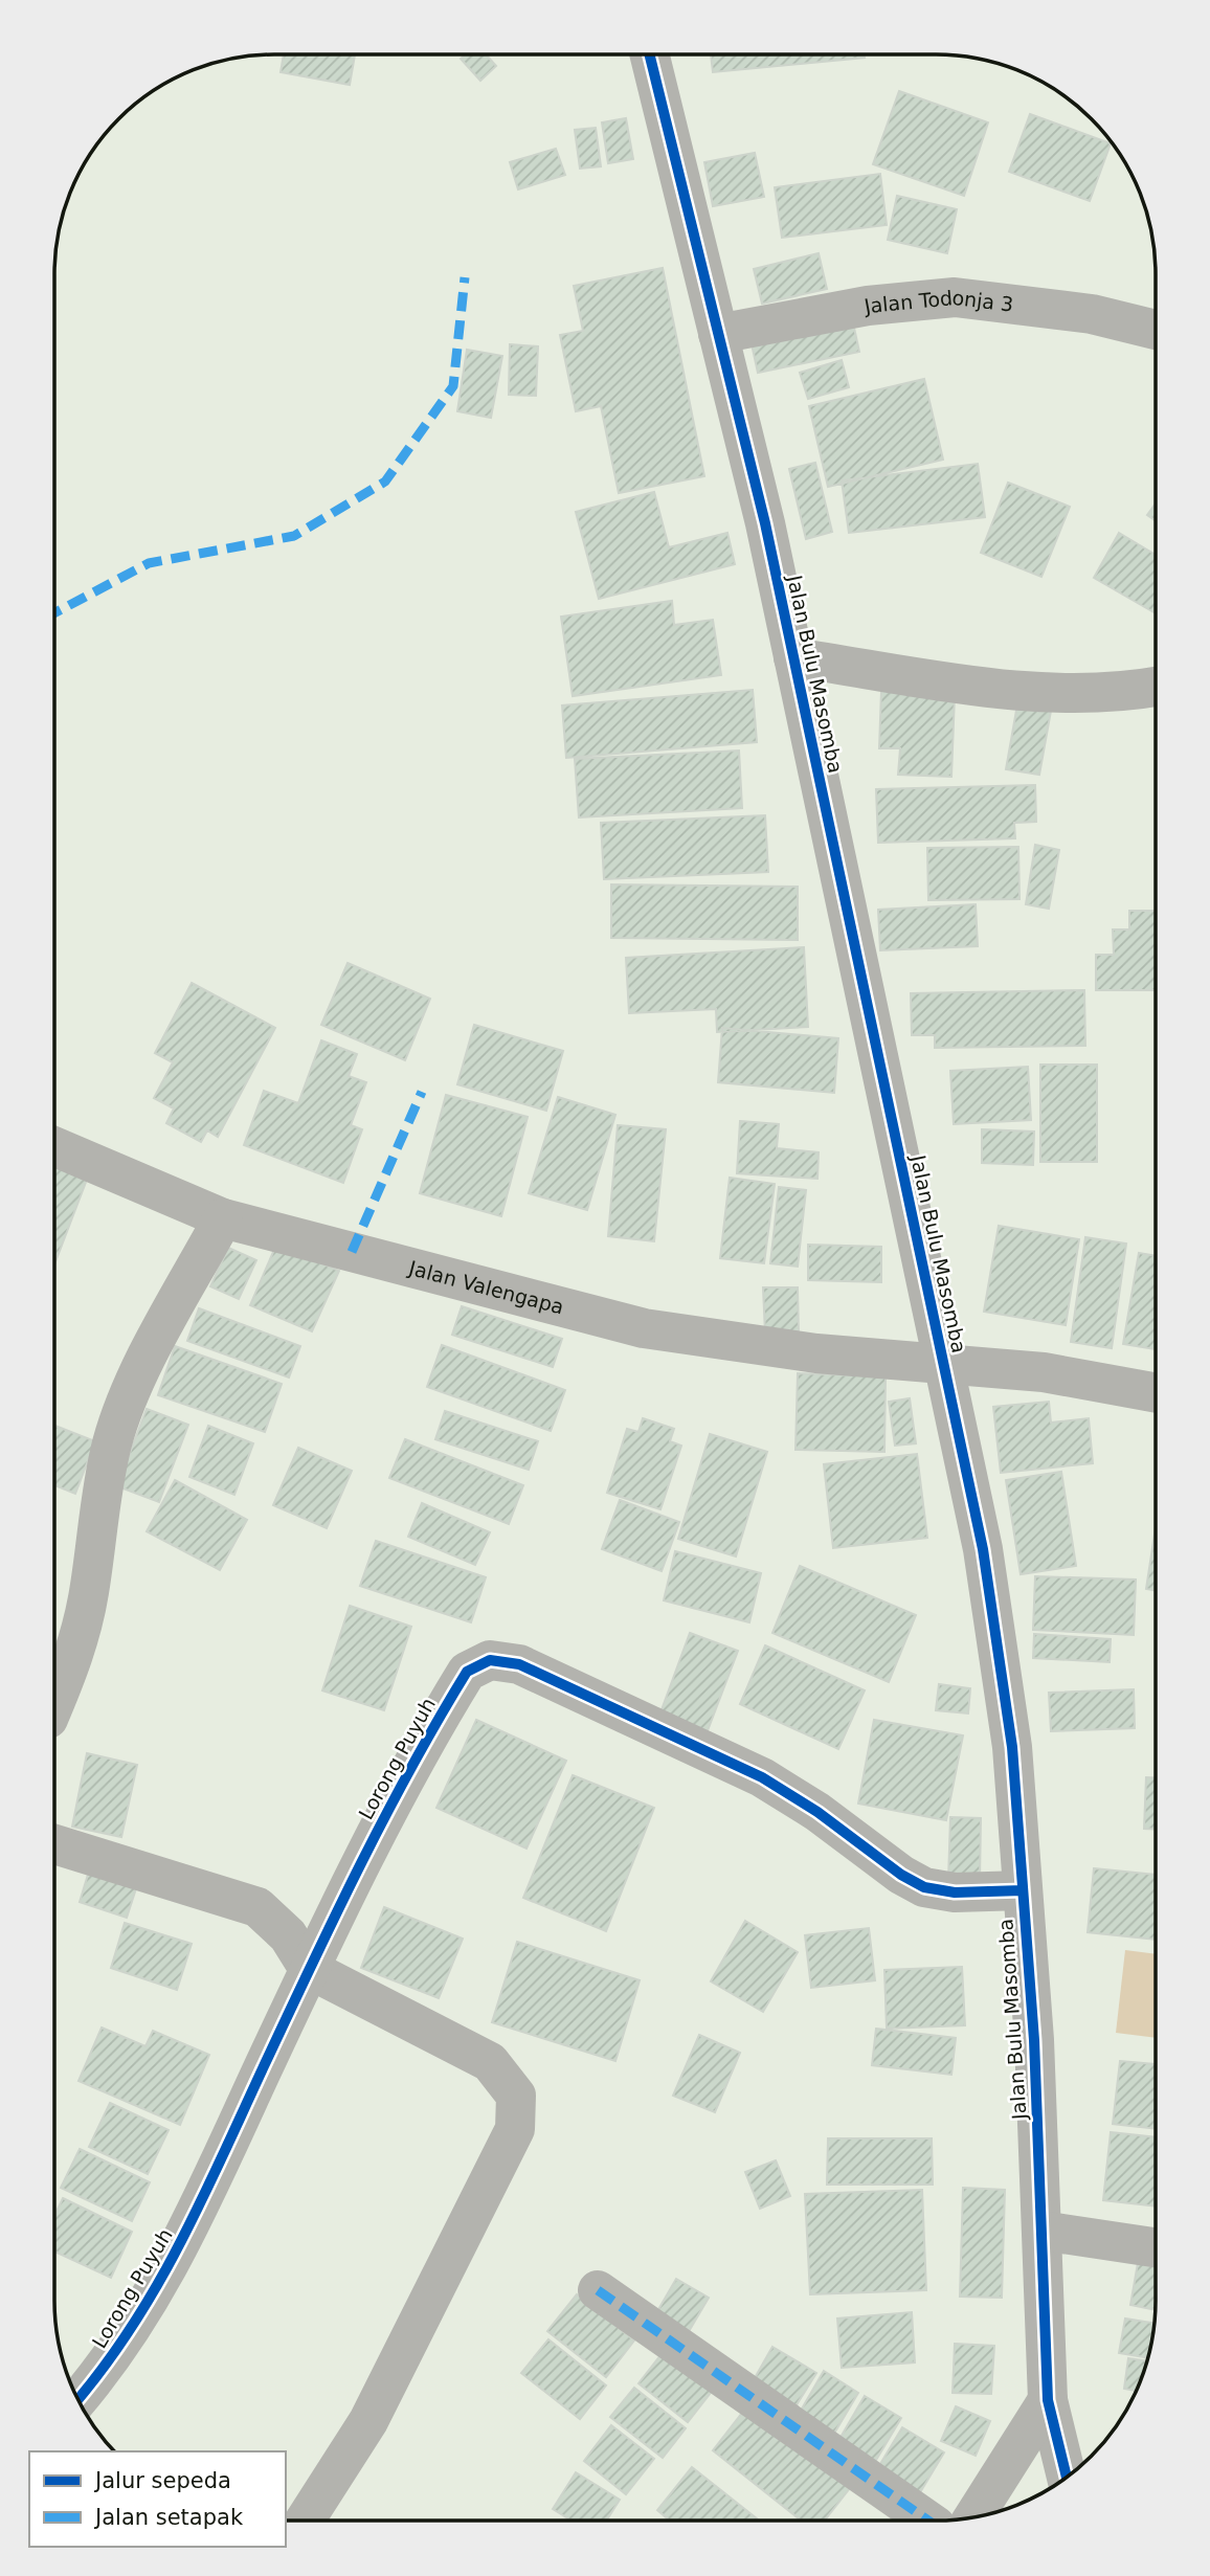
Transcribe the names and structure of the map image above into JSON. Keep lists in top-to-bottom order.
{
  "streets": {
    "street": [
      "Jalan Todonja 3",
      "Jalan Bulu Masomba",
      "Jalan Valengapa",
      "Lorong Puyuh"
    ]
  },
  "crossings": [
    ["Jalan Todonja 3", "Jalan Bulu Masomba"],
    ["Jalan Bulu Masomba", "Jalan Valengapa"],
    ["Jalan Bulu Masomba", "Lorong Puyuh"]
  ],
  "legend": ["Jalur sepeda", "Jalan setapak"]
}
